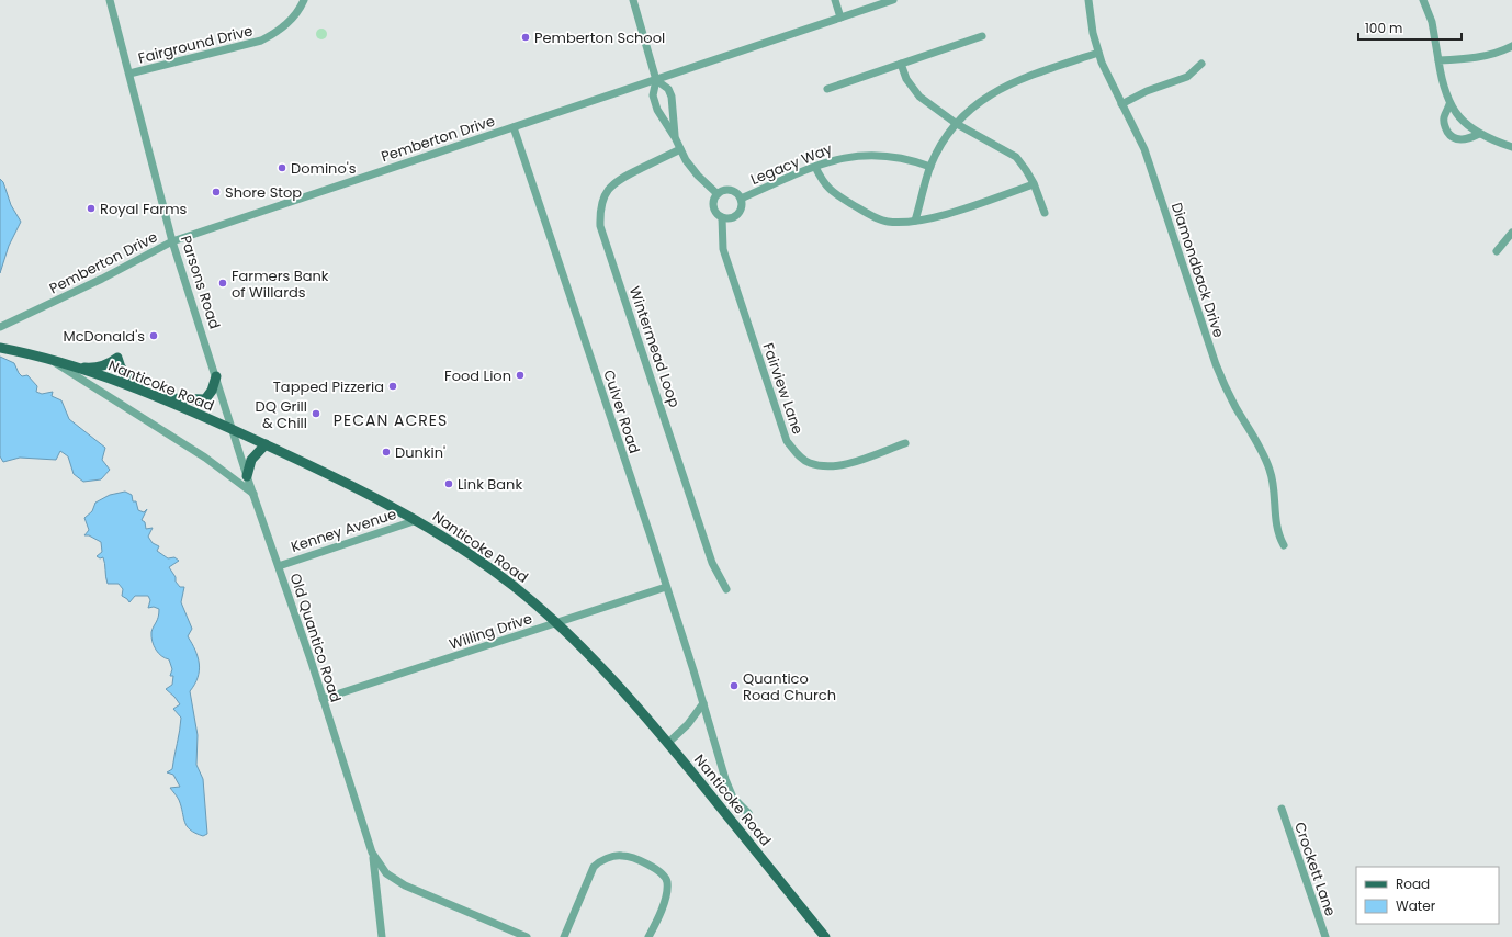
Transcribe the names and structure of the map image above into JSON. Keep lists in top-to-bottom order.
{
  "streets": {
    "main road": ["Nanticoke Road"],
    "street": [
      "Fairground Drive",
      "Pemberton Drive",
      "Legacy Way",
      "Diamondback Drive",
      "Parsons Road",
      "Wintermead Loop",
      "Fairview Lane",
      "Culver Road",
      "Kenney Avenue",
      "Willing Drive",
      "Old Quantico Road",
      "Crockett Lane"
    ]
  },
  "crossings": [
    ["Fairground Drive", "Parsons Road"],
    ["Pemberton Drive", "Parsons Road"],
    ["Pemberton Drive", "Culver Road"],
    ["Legacy Way", "Fairview Lane"],
    ["Parsons Road", "Nanticoke Road"],
    ["Parsons Road", "Old Quantico Road"],
    ["Nanticoke Road", "Kenney Avenue"],
    ["Nanticoke Road", "Willing Drive"],
    ["Culver Road", "Willing Drive"],
    ["Kenney Avenue", "Old Quantico Road"],
    ["Willing Drive", "Old Quantico Road"]
  ],
  "districts": ["PECAN ACRES"],
  "places": [
    "Pemberton School",
    "Domino's",
    "Shore Stop",
    "Royal Farms",
    "Farmers Bank of Willards",
    "McDonald's",
    "Food Lion",
    "Tapped Pizzeria",
    "DQ Grill & Chill",
    "Dunkin'",
    "Link Bank",
    "Quantico Road Church"
  ],
  "legend": ["Road", "Water"],
  "scale_bar": "100 m"
}
